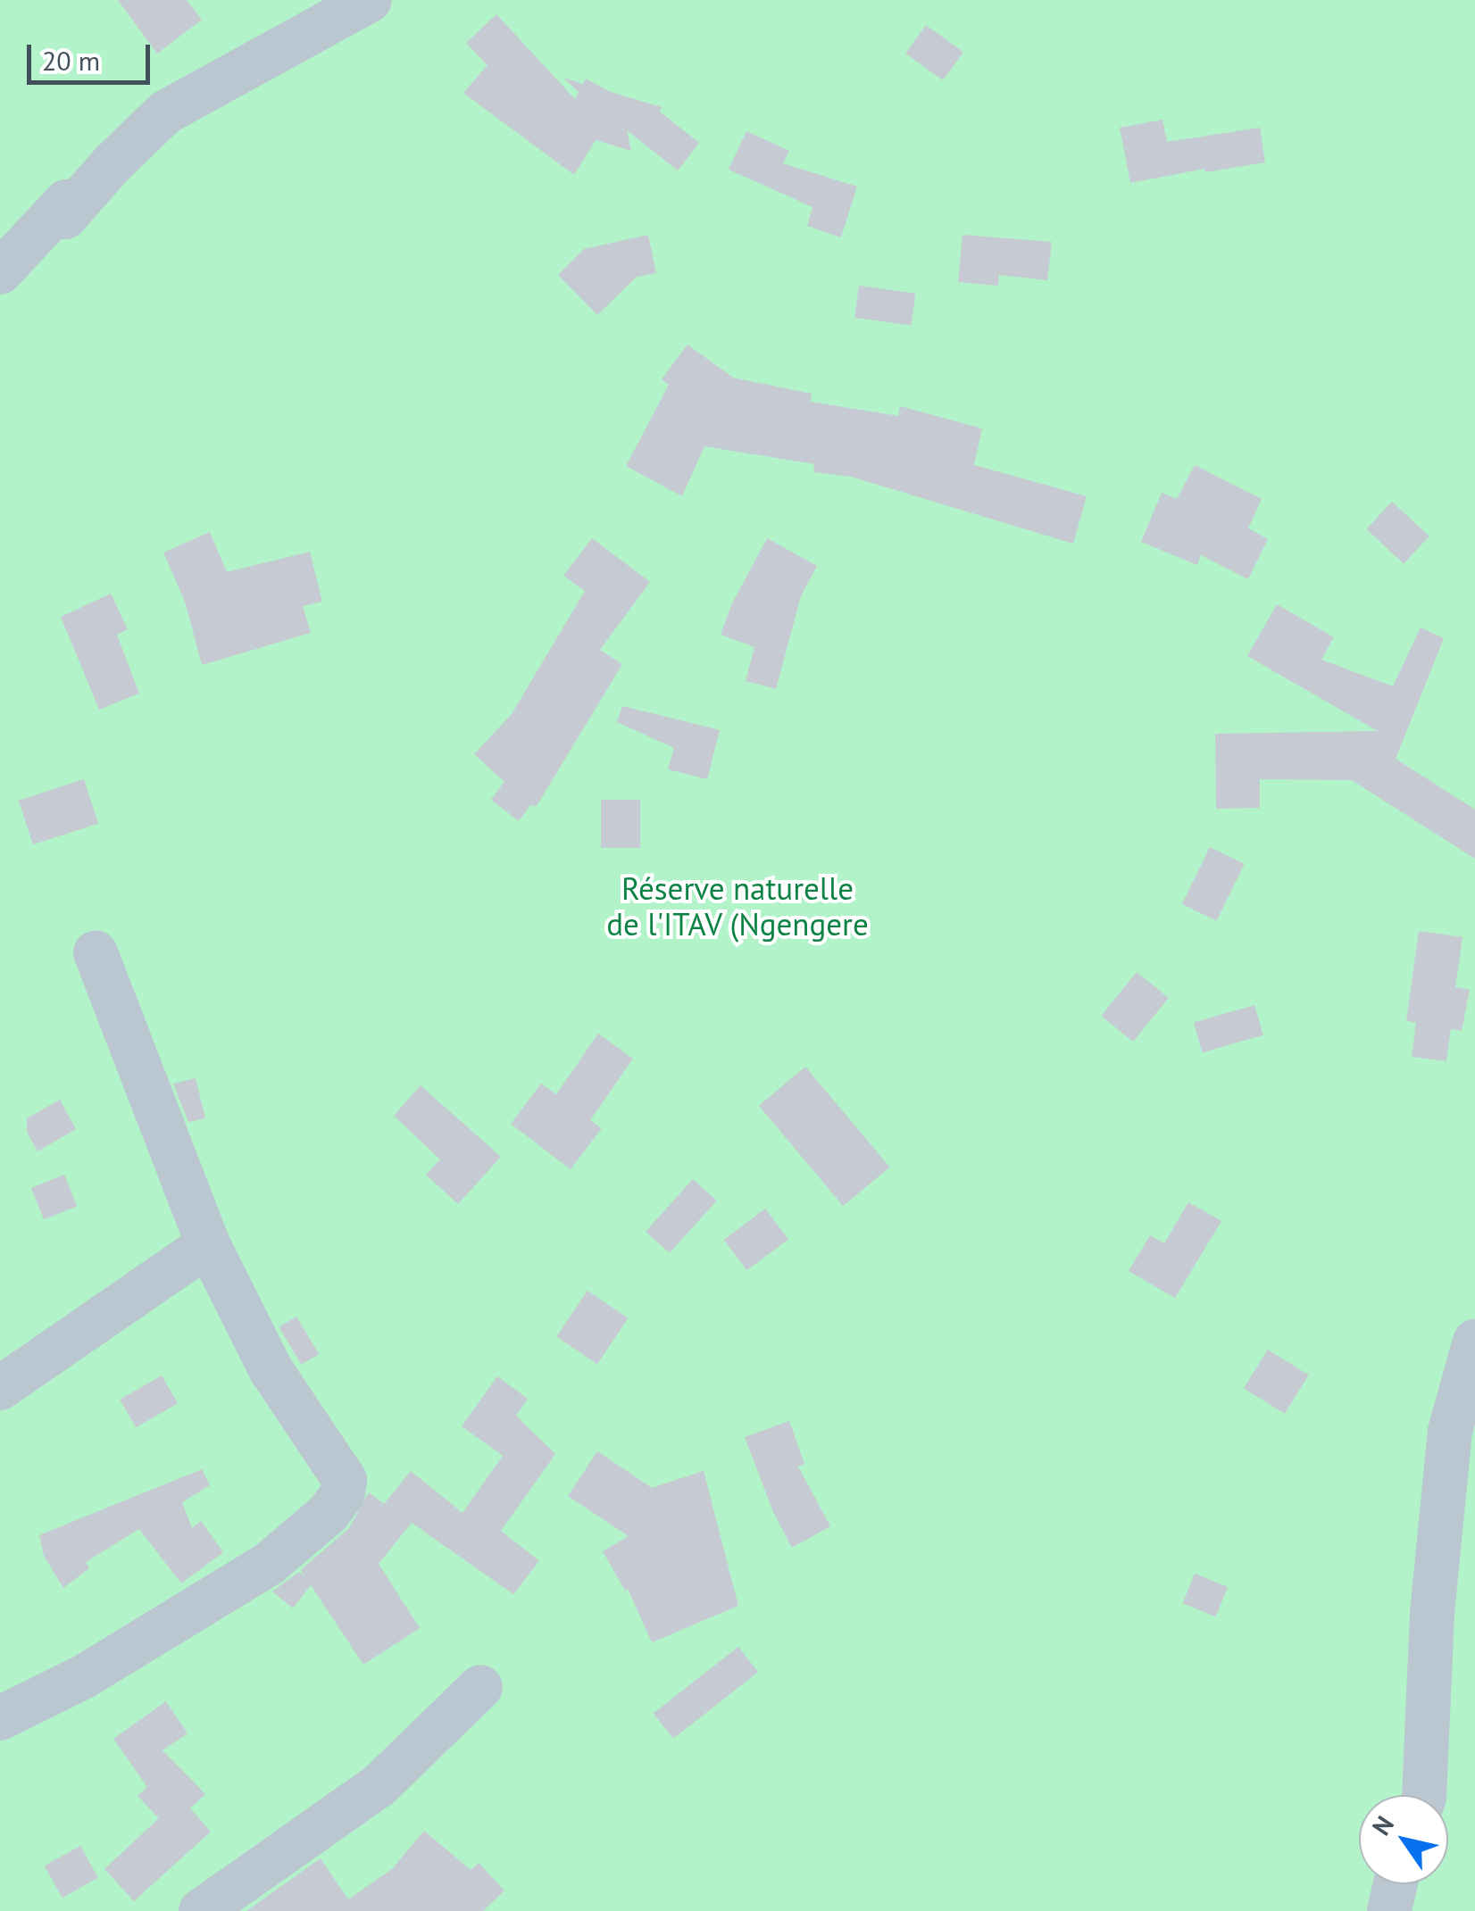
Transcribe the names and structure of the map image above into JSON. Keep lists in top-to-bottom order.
{
  "parks": ["Réserve naturelle de l'ITAV (Ngengere"],
  "scale_bar": "20 m",
  "north": "top left"
}
